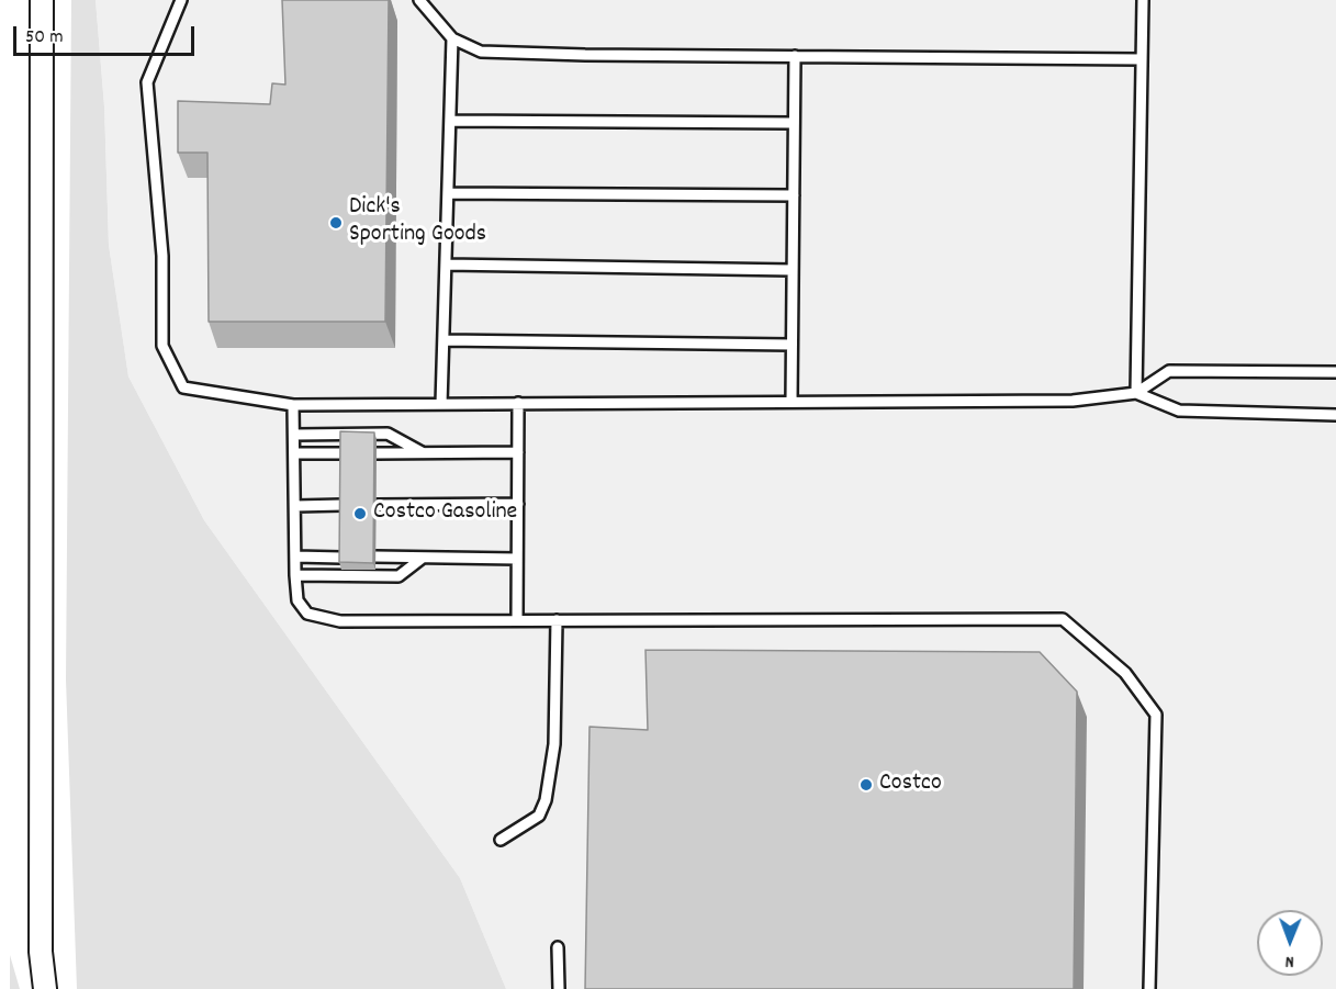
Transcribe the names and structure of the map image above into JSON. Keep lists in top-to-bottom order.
{
  "places": ["Dick's Sporting Goods", "Costco Gasoline", "Costco"],
  "scale_bar": "50 m",
  "north": "bottom"
}
